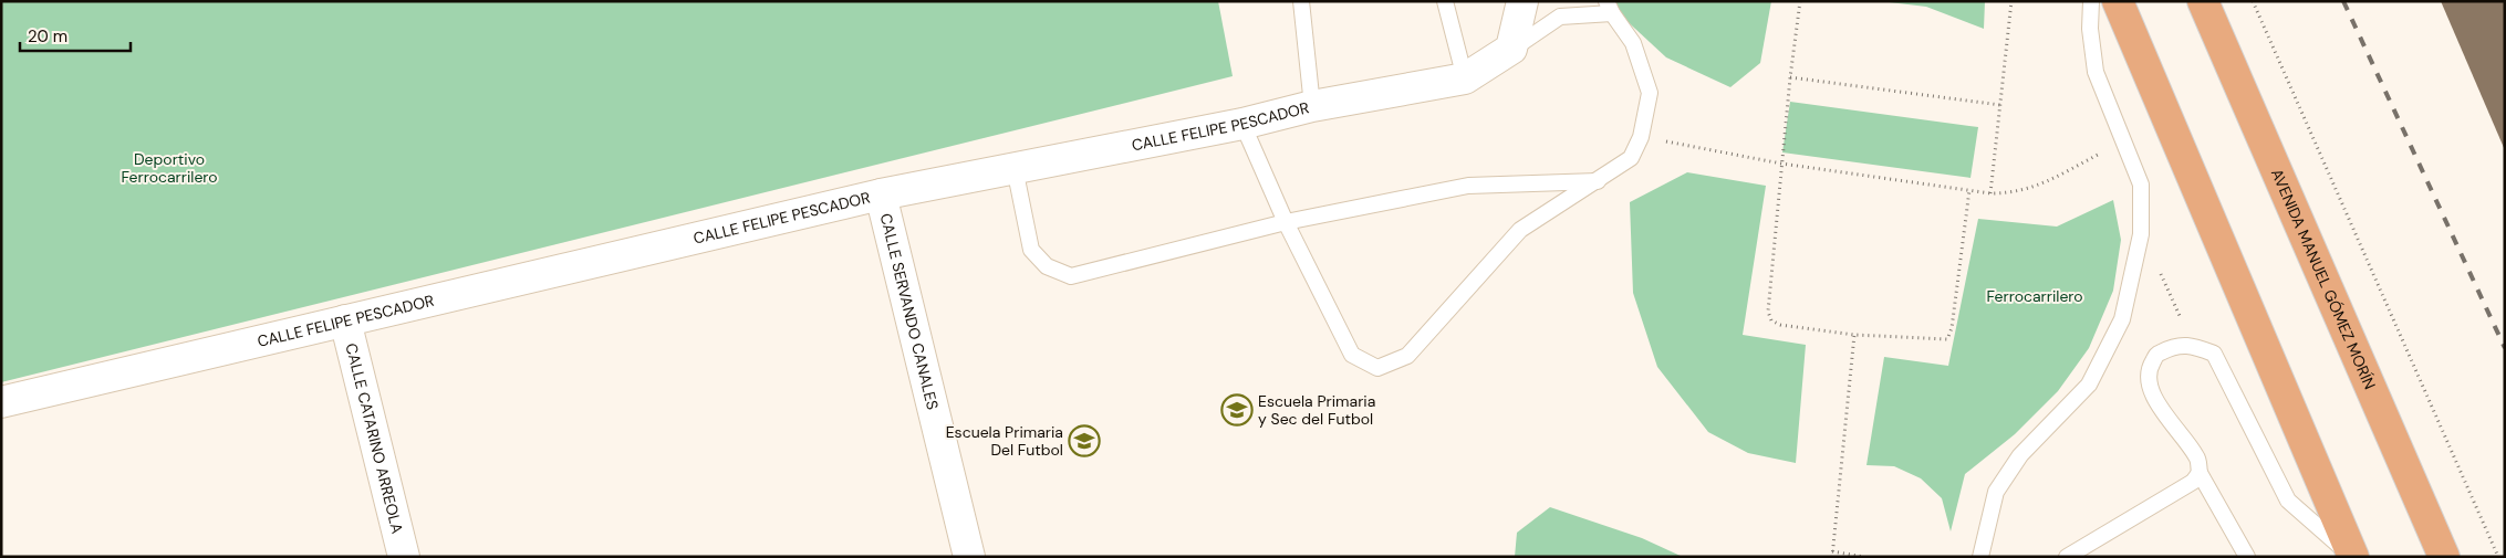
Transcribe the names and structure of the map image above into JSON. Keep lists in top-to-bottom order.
{
  "streets": {
    "main road": ["AVENIDA MANUEL GÓMEZ MORÍN"],
    "street": ["CALLE FELIPE PESCADOR", "CALLE SERVANDO CANALES", "CALLE CATARINO ARREOLA"]
  },
  "crossings": [
    ["CALLE FELIPE PESCADOR", "CALLE SERVANDO CANALES"],
    ["CALLE FELIPE PESCADOR", "CALLE CATARINO ARREOLA"]
  ],
  "parks": ["Deportivo Ferrocarrilero", "Ferrocarrilero"],
  "places": {
    "school or university": ["Escuela Primaria y Sec del Futbol", "Escuela Primaria Del Futbol"]
  },
  "scale_bar": "20 m"
}
